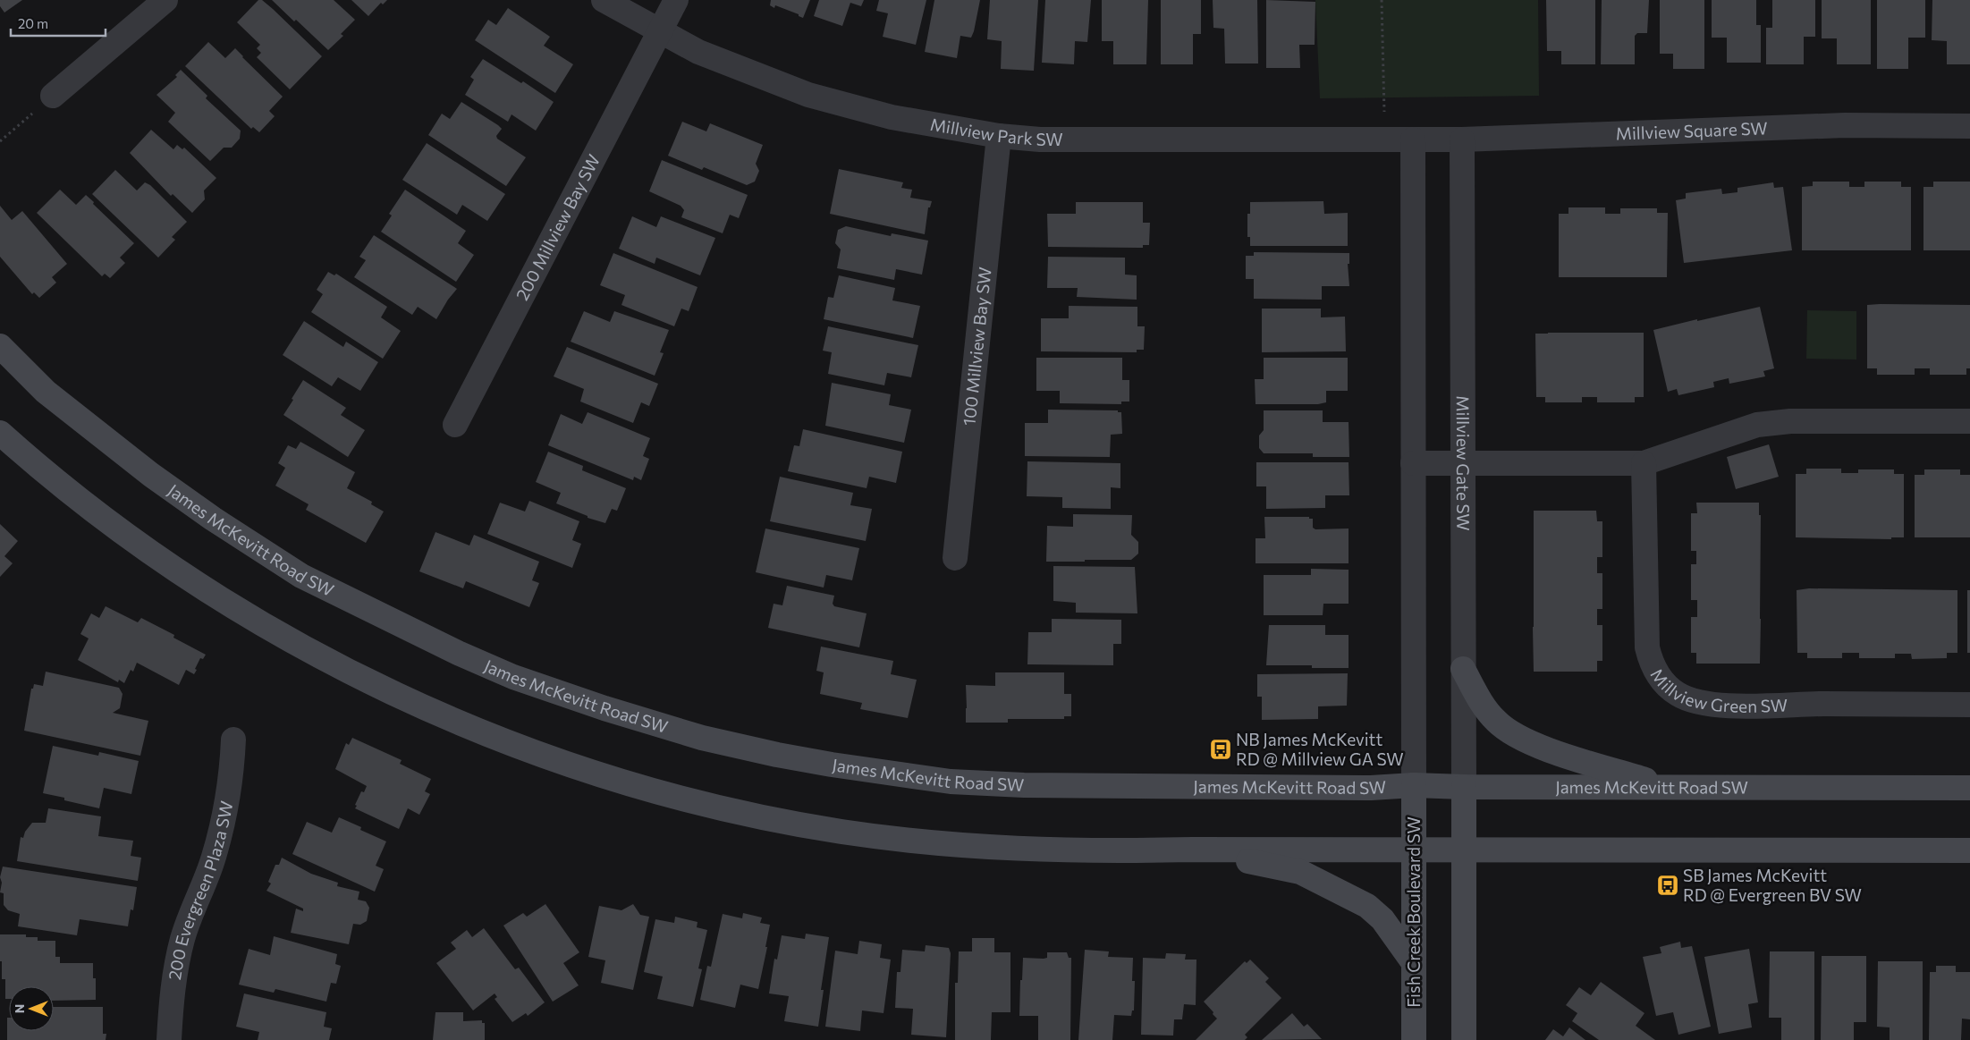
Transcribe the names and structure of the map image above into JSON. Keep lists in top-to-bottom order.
{
  "streets": {
    "main road": ["James McKevitt Road SW", "Fish Creek Boulevard SW"],
    "street": [
      "Millview Park SW",
      "Millview Square SW",
      "200 Millview Bay SW",
      "100 Millview Bay SW",
      "Millview Gate SW",
      "Millview Green SW",
      "200 Evergreen Plaza SW"
    ]
  },
  "crossings": [
    ["Millview Park SW", "Millview Square SW"],
    ["Millview Park SW", "200 Millview Bay SW"],
    ["Millview Park SW", "100 Millview Bay SW"],
    ["Millview Square SW", "Millview Gate SW"],
    ["Millview Gate SW", "James McKevitt Road SW"],
    ["James McKevitt Road SW", "Fish Creek Boulevard SW"]
  ],
  "places": {
    "bus stop": ["NB James McKevitt RD @ Millview GA SW", "SB James McKevitt RD @ Evergreen BV SW"]
  },
  "scale_bar": "20 m",
  "north": "left"
}
